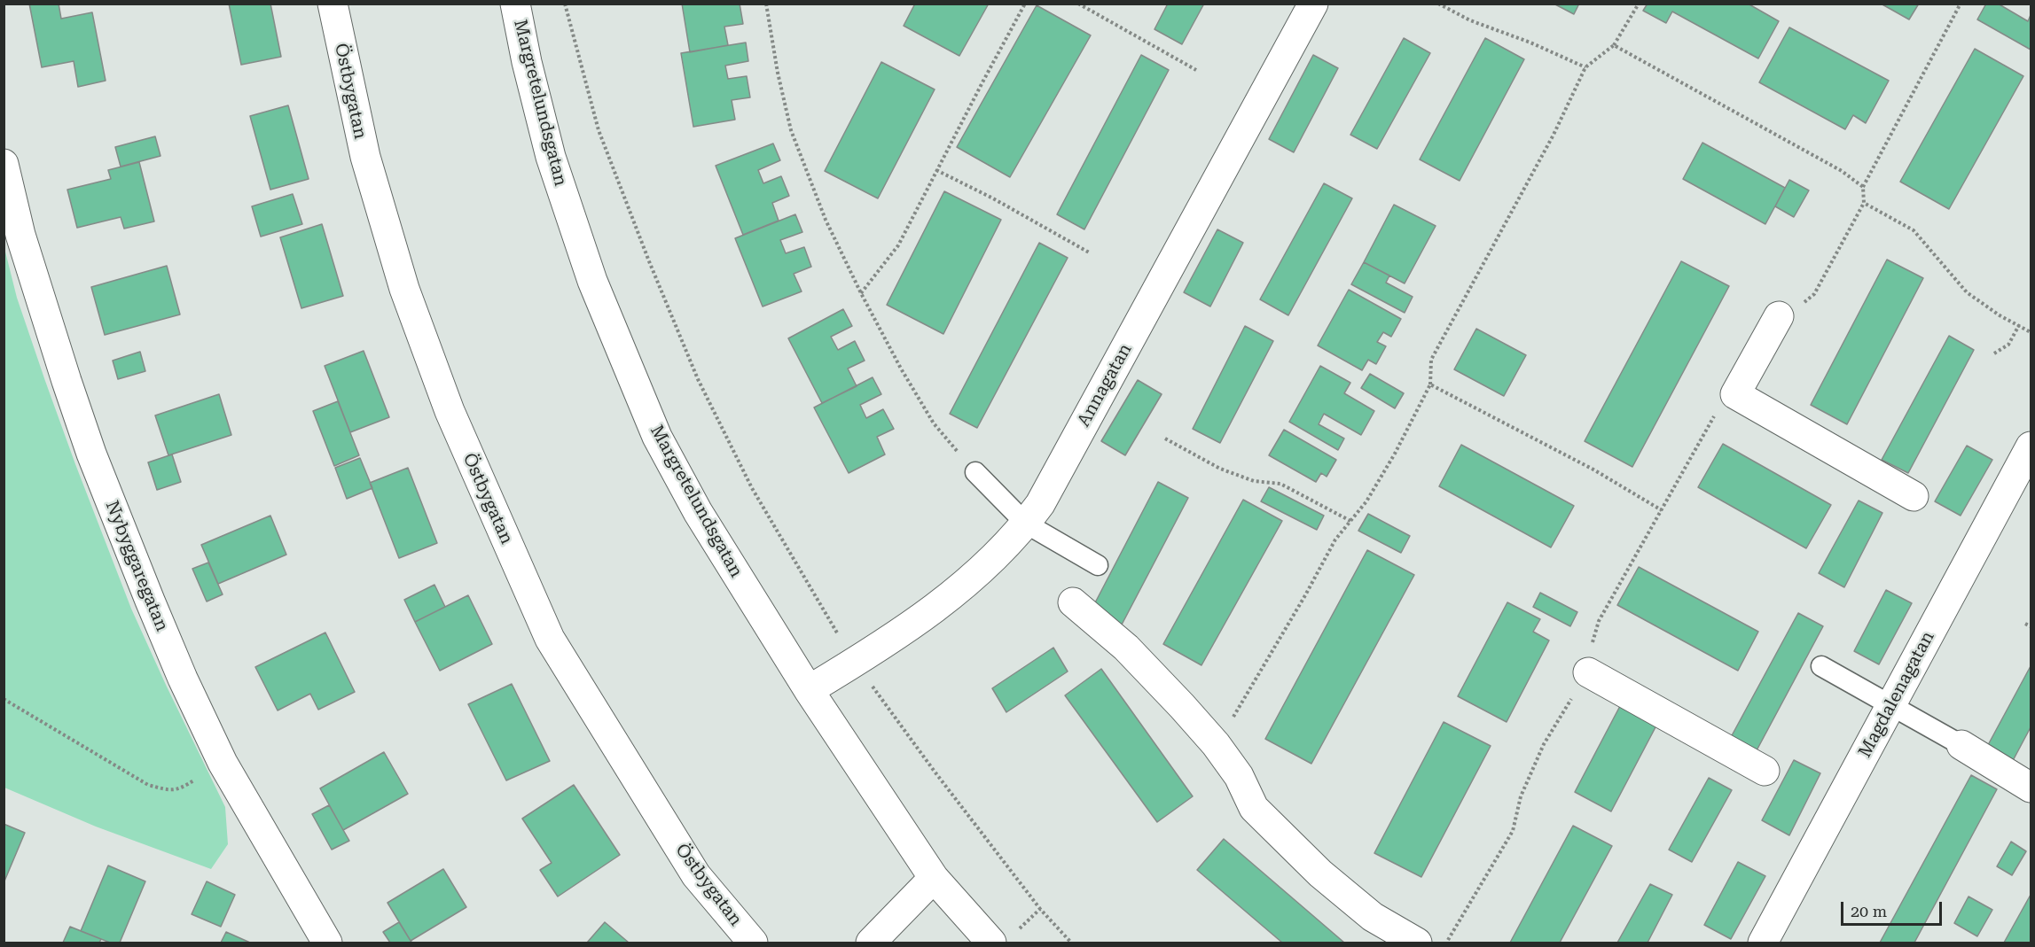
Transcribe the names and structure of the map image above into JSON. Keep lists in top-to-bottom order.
{
  "streets": {
    "street": [
      "Östbygatan",
      "Margretelundsgatan",
      "Annagatan",
      "Nybyggaregatan",
      "Magdalenagatan"
    ]
  },
  "crossings": [
    ["Margretelundsgatan", "Annagatan"]
  ],
  "scale_bar": "20 m"
}
